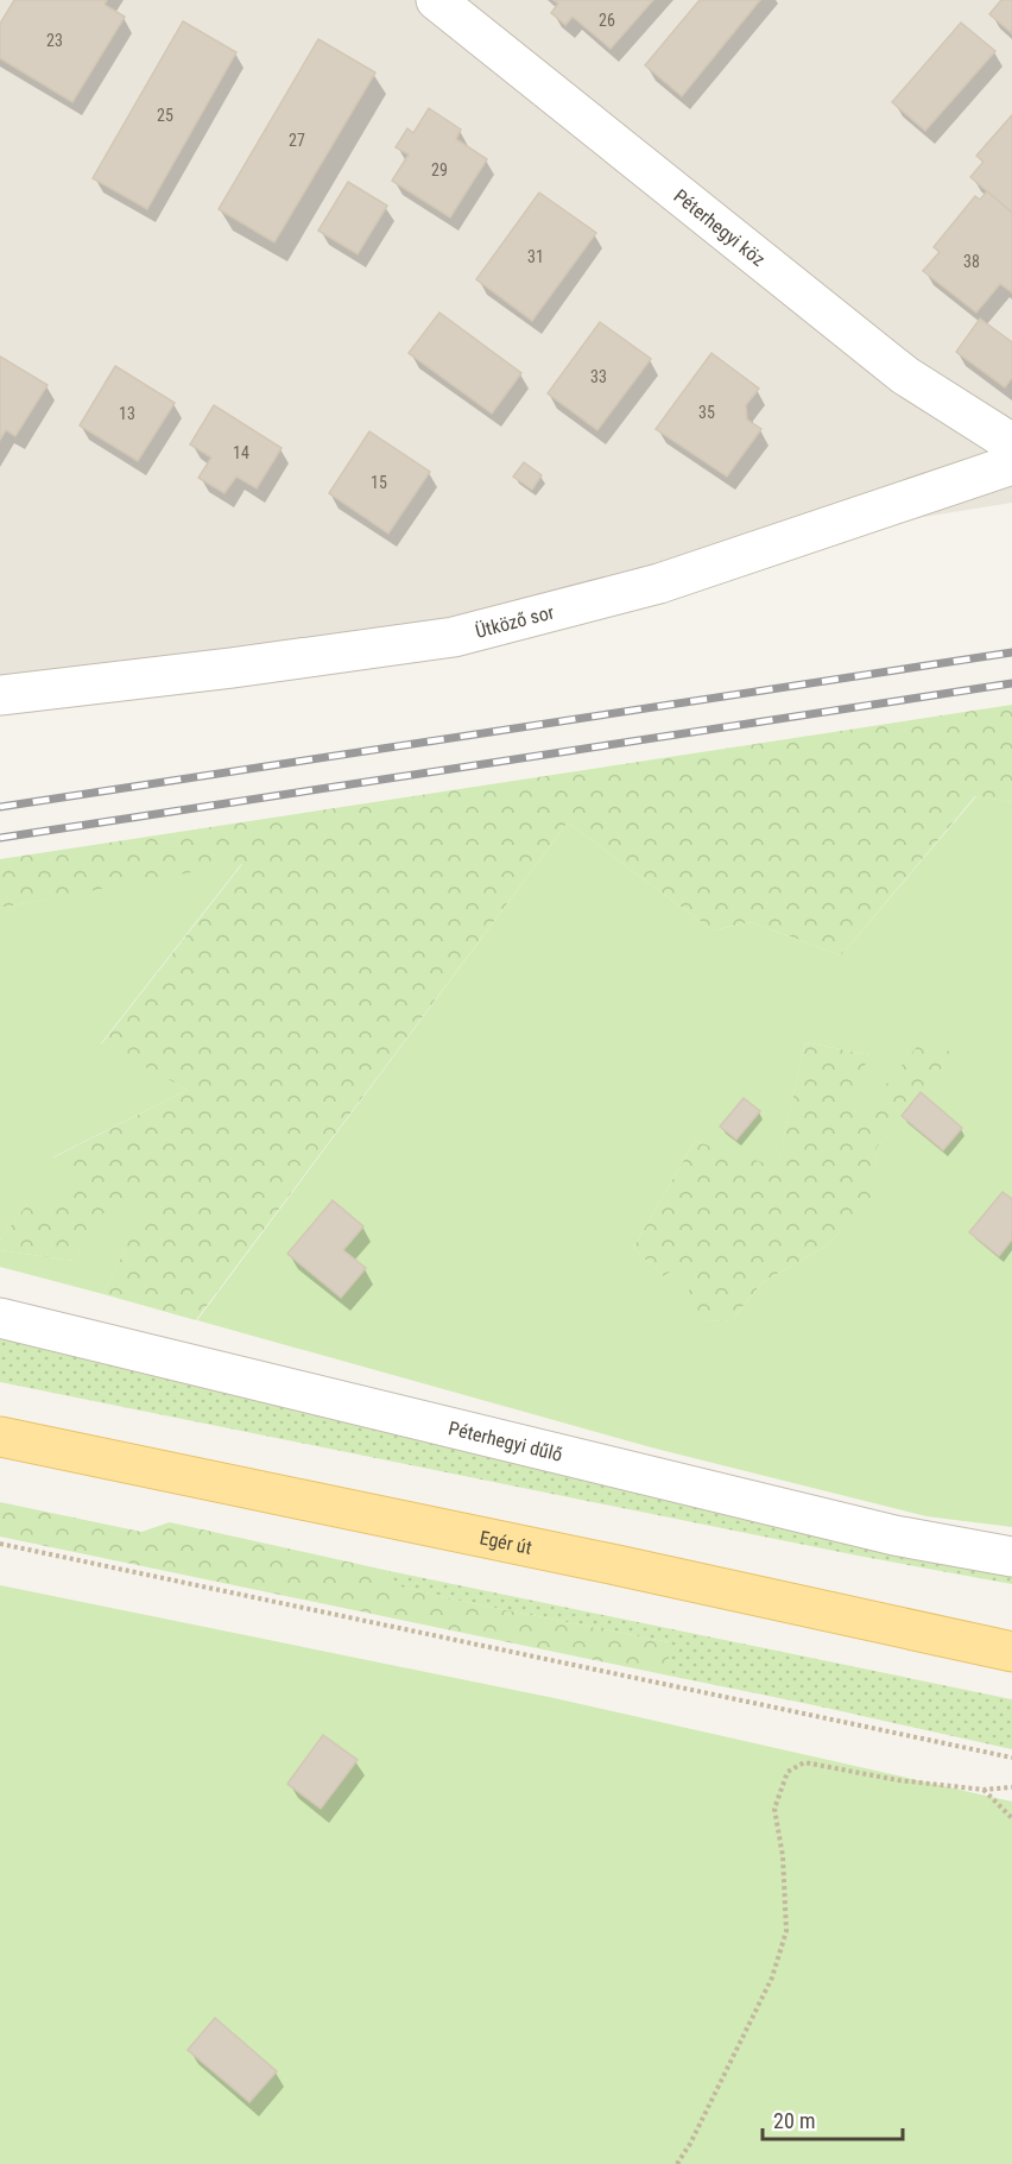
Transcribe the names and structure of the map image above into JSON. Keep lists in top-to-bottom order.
{
  "streets": {
    "main road": ["Egér út"],
    "street": ["Péterhegyi köz", "Ütköző sor", "Péterhegyi dűlő"]
  },
  "house_numbers": [
    "26",
    "23",
    "25",
    "27",
    "29",
    "31",
    "38",
    "33",
    "35",
    "13",
    "14",
    "15"
  ],
  "scale_bar": "20 m"
}
